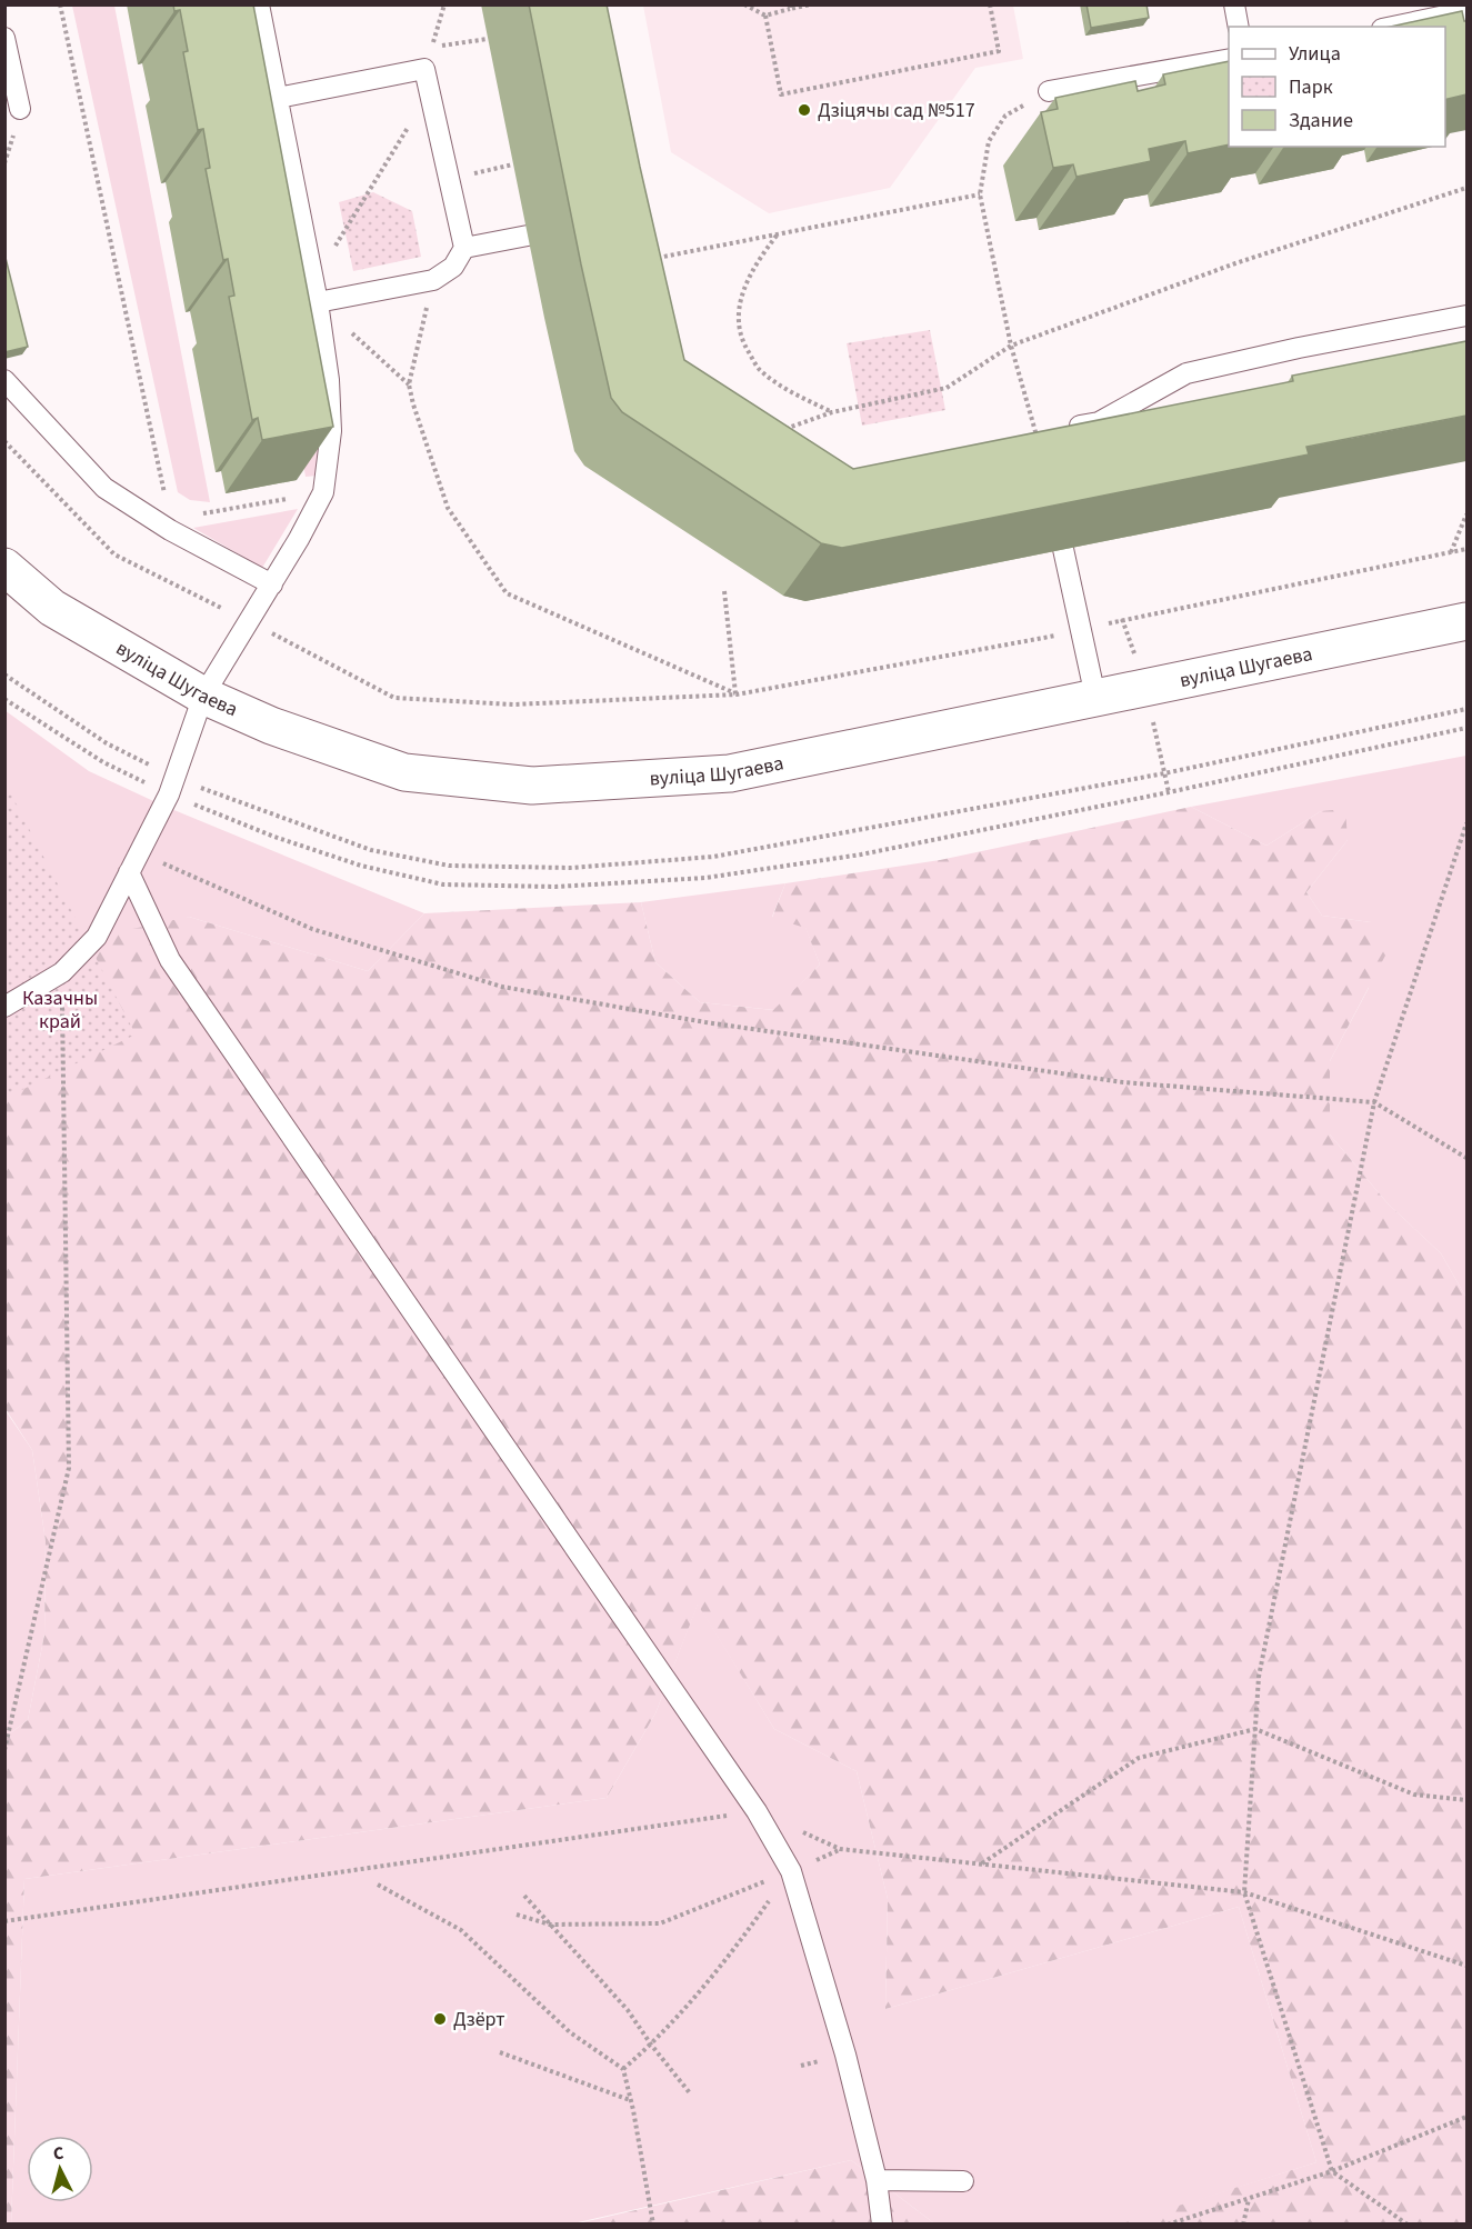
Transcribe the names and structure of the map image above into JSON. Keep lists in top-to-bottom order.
{
  "streets": {
    "street": ["вуліца Шугаева"]
  },
  "parks": ["Казачны край"],
  "places": ["Дзіцячы сад №517", "Дзёрт"],
  "legend": ["Улица", "Парк", "Здание"],
  "north": "top"
}
